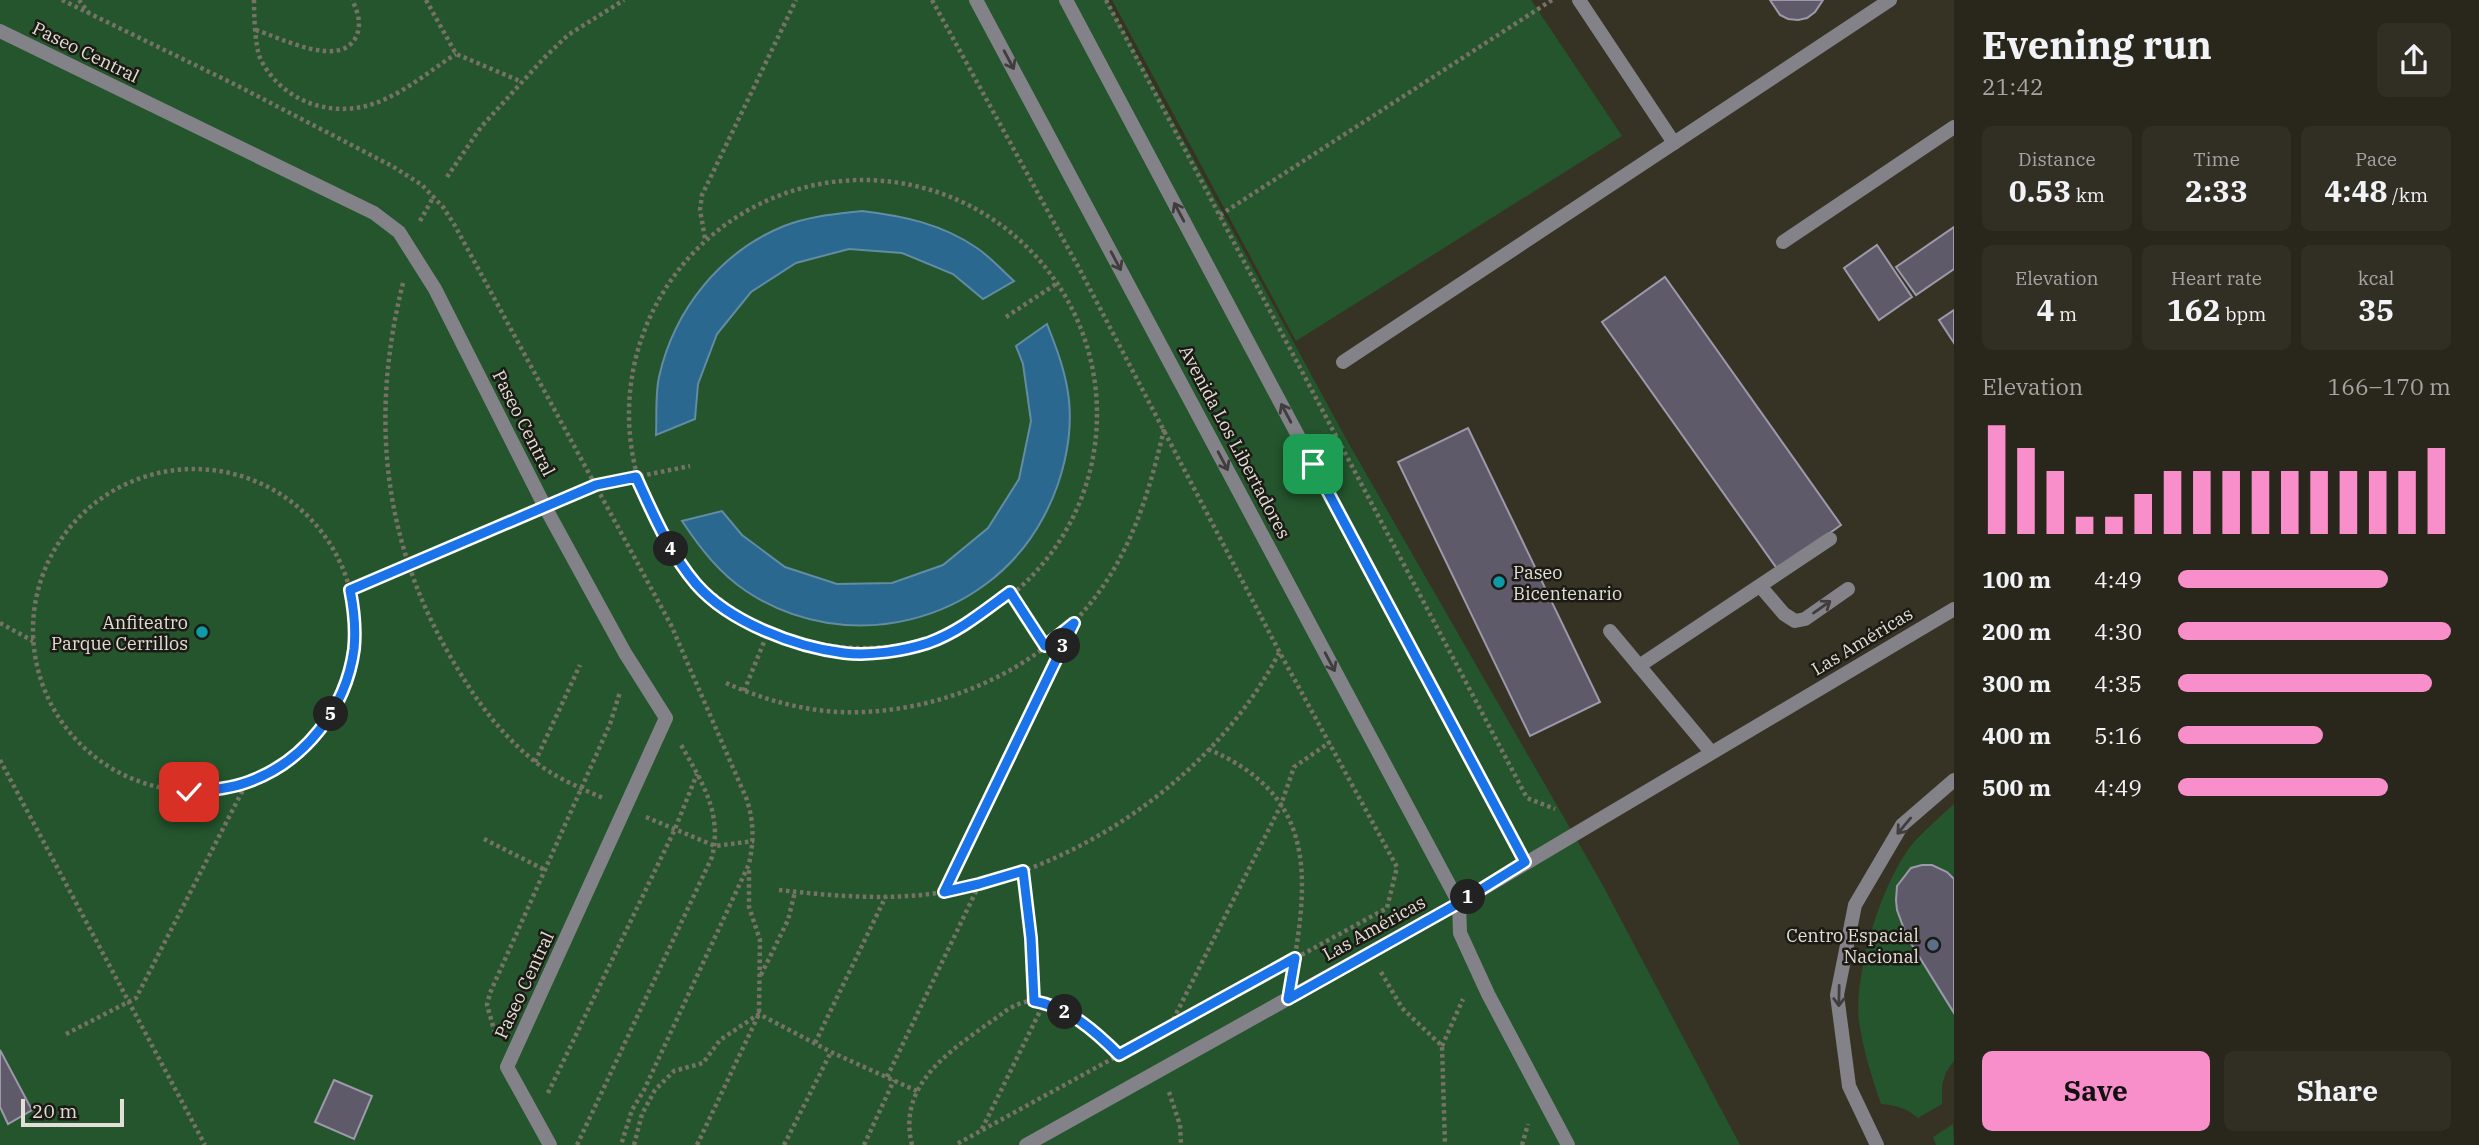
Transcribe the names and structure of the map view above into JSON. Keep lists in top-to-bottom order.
{
  "streets": {
    "street": ["Paseo Central", "Avenida Los Libertadores", "Las Américas"]
  },
  "crossings": [
    ["Avenida Los Libertadores", "Las Américas"]
  ],
  "places": ["Paseo Bicentenario", "Anfiteatro Parque Cerrillos", "Centro Espacial Nacional"],
  "scale_bar": "20 m",
  "page": {
    "heading": ["Evening run", "21:42"],
    "stats": [
      ["Distance", "0.53 km"],
      ["Time", "2:33"],
      ["Pace", "4:48 /km"],
      ["Elevation", "4 m"],
      ["Heart rate", "162 bpm"],
      ["kcal", "35"]
    ],
    "chart": ["Elevation", "166–170 m"],
    "pins": [
      "4",
      "3",
      "5",
      "1",
      "2"
    ],
    "list": [
      {
        "name": "100 m",
        "note": "4:49"
      },
      {
        "name": "200 m",
        "note": "4:30"
      },
      {
        "name": "300 m",
        "note": "4:35"
      },
      {
        "name": "400 m",
        "note": "5:16"
      },
      {
        "name": "500 m",
        "note": "4:49"
      }
    ],
    "buttons": ["Save", "Share"],
    "scale": "20 m"
  }
}
